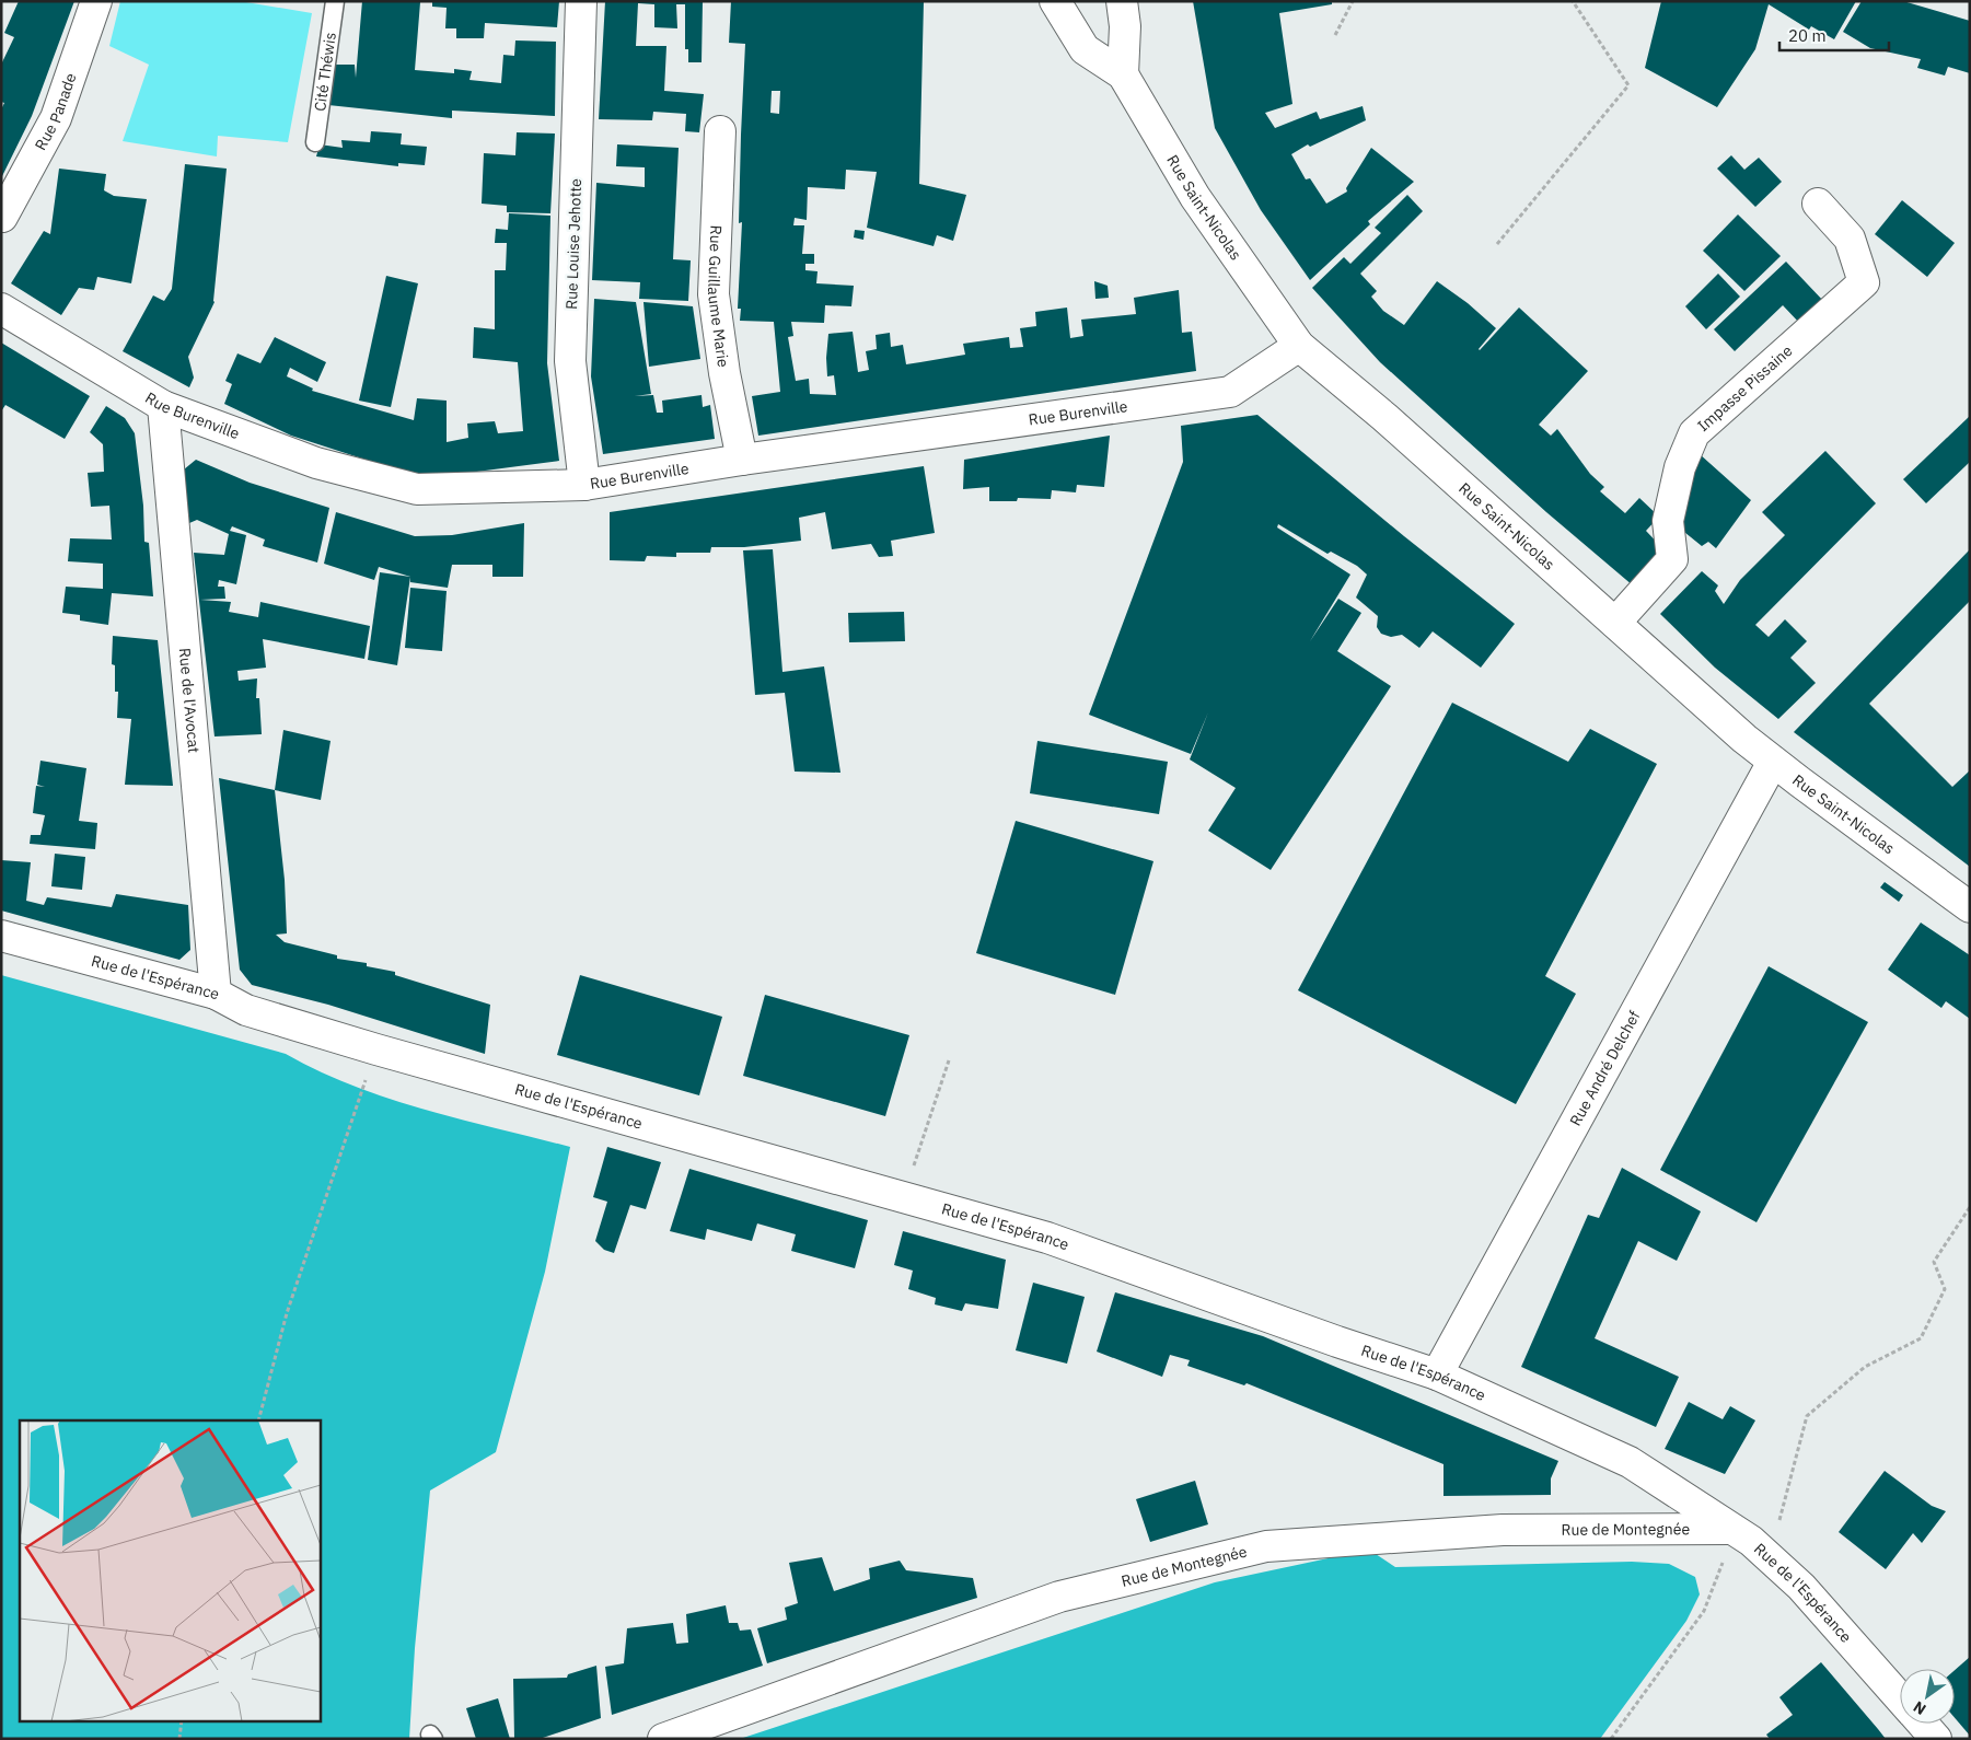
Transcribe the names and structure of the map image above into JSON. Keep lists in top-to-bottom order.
{
  "streets": {
    "street": [
      "Rue Panade",
      "Rue Saint-Nicolas",
      "Rue Louise Jehotte",
      "Rue Guillaume Marie",
      "Impasse Pissaine",
      "Rue Burenville",
      "Rue de l'Avocat",
      "Rue de l'Espérance",
      "Rue André Delchef",
      "Rue de Montegnée"
    ],
    "lane": ["Cité Théwis"]
  },
  "crossings": [
    ["Rue Saint-Nicolas", "Impasse Pissaine"],
    ["Rue Saint-Nicolas", "Rue Burenville"],
    ["Rue Saint-Nicolas", "Rue André Delchef"],
    ["Rue Louise Jehotte", "Rue Burenville"],
    ["Rue Guillaume Marie", "Rue Burenville"],
    ["Rue Burenville", "Rue de l'Avocat"],
    ["Rue de l'Avocat", "Rue de l'Espérance"],
    ["Rue de l'Espérance", "Rue André Delchef"],
    ["Rue de l'Espérance", "Rue de Montegnée"]
  ],
  "scale_bar": "20 m",
  "north": "bottom left"
}
